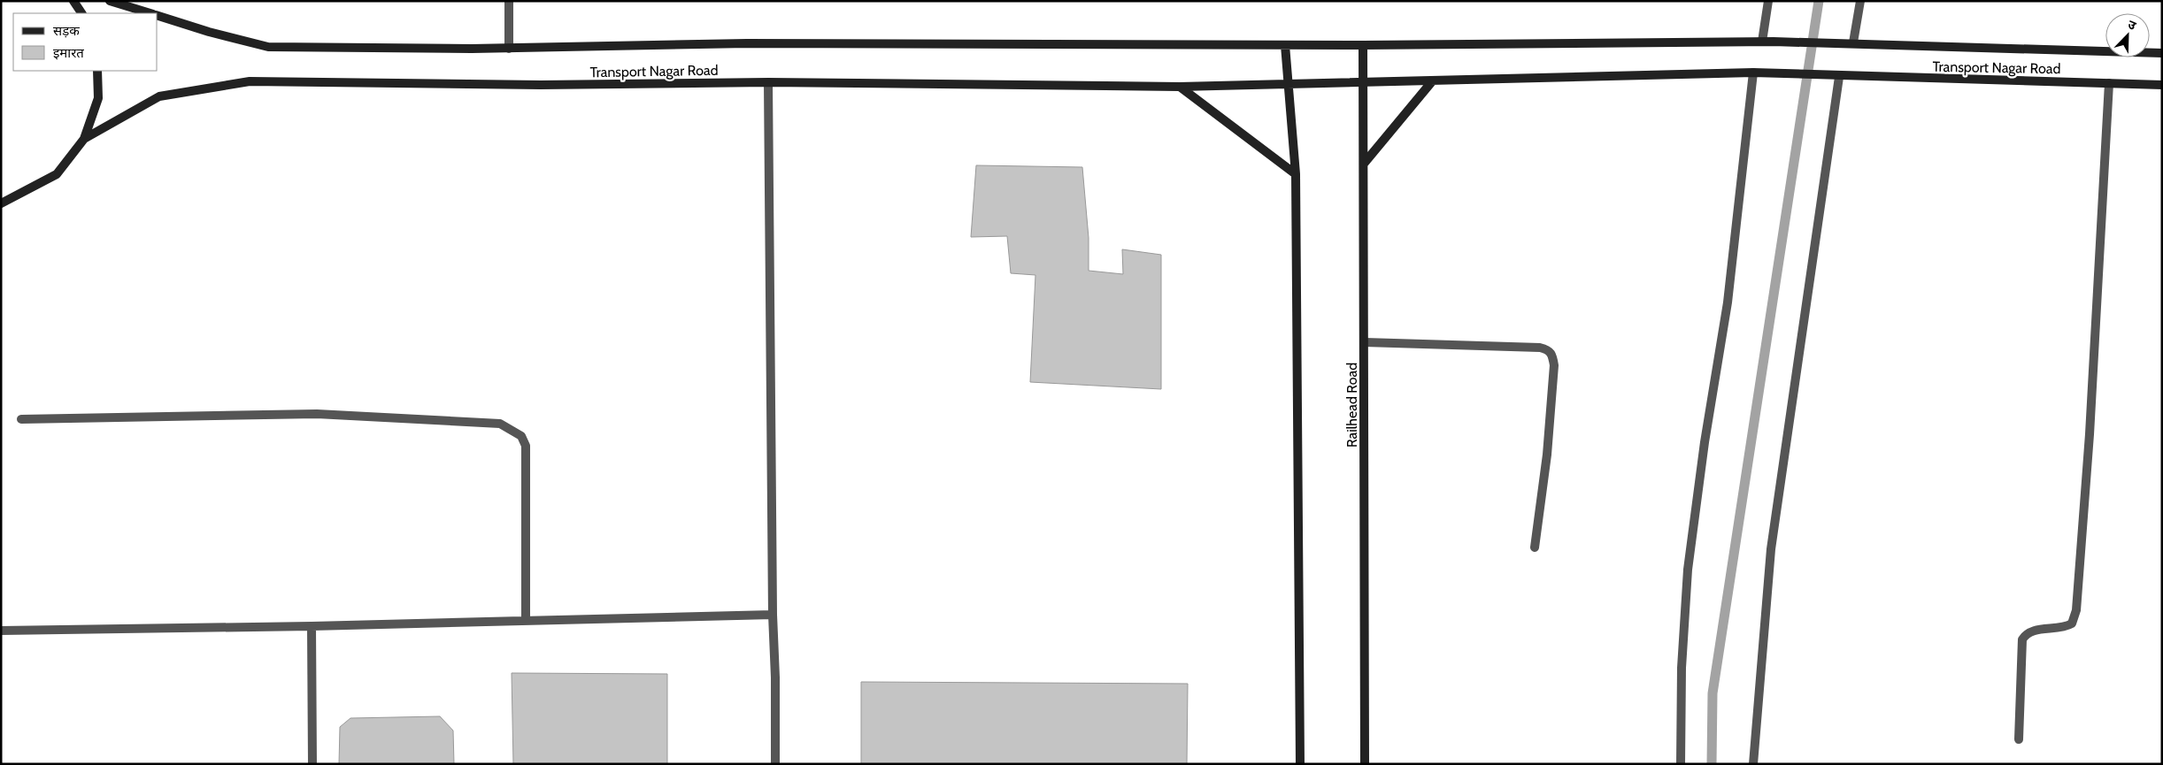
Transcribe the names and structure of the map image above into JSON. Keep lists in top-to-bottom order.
{
  "streets": {
    "main road": ["Transport Nagar Road", "Railhead Road"]
  },
  "crossings": [
    ["Transport Nagar Road", "Railhead Road"]
  ],
  "legend": ["सड़क", "इमारत"],
  "north": "top right"
}
